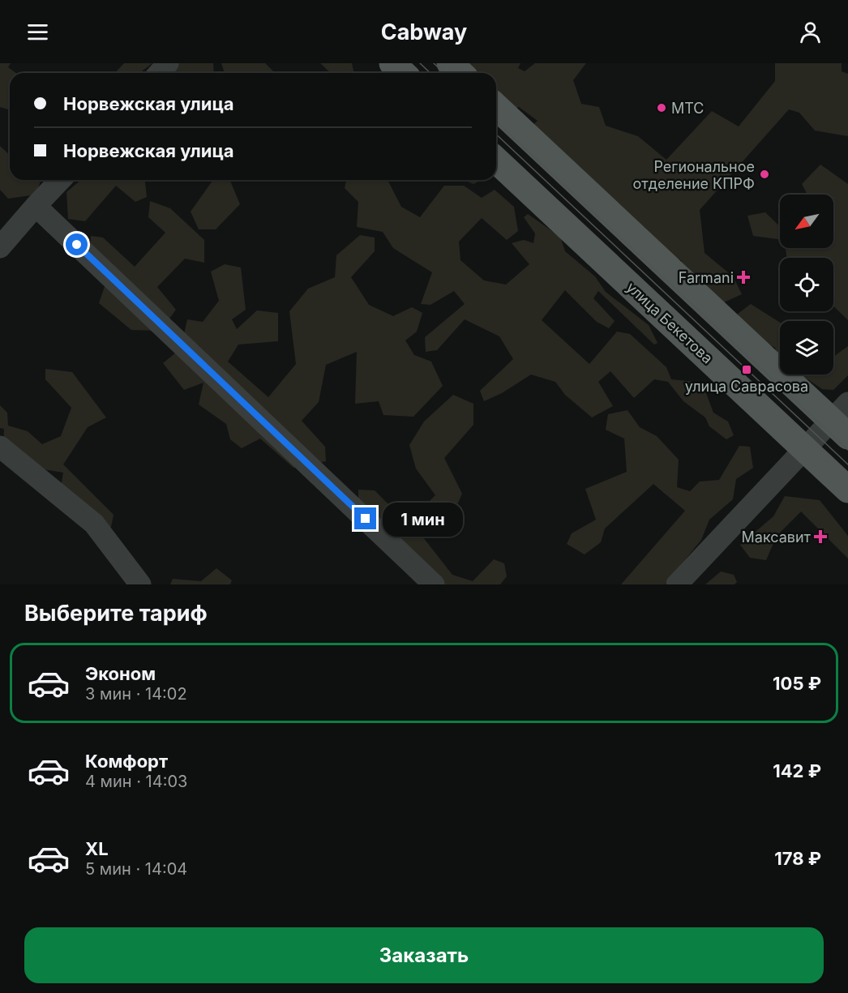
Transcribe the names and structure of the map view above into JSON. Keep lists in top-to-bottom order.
{
  "streets": {
    "main road": ["улица Бекетова"]
  },
  "places": {
    "other": ["МТС", "Региональное отделение КПРФ"],
    "health": ["Farmani", "Максавит"],
    "transit": ["улица Саврасова"]
  },
  "north": "bottom left",
  "page": {
    "header": "Cabway",
    "banner": ["Норвежская улица", "Норвежская улица"],
    "bubble": "1 мин",
    "heading": "Выберите тариф",
    "list": [
      {
        "name": "Эконом",
        "note": "3 мин · 14:02",
        "value": "105 ₽"
      },
      {
        "name": "Комфорт",
        "note": "4 мин · 14:03",
        "value": "142 ₽"
      },
      {
        "name": "XL",
        "note": "5 мин · 14:04",
        "value": "178 ₽"
      }
    ],
    "buttons": "Заказать"
  }
}
